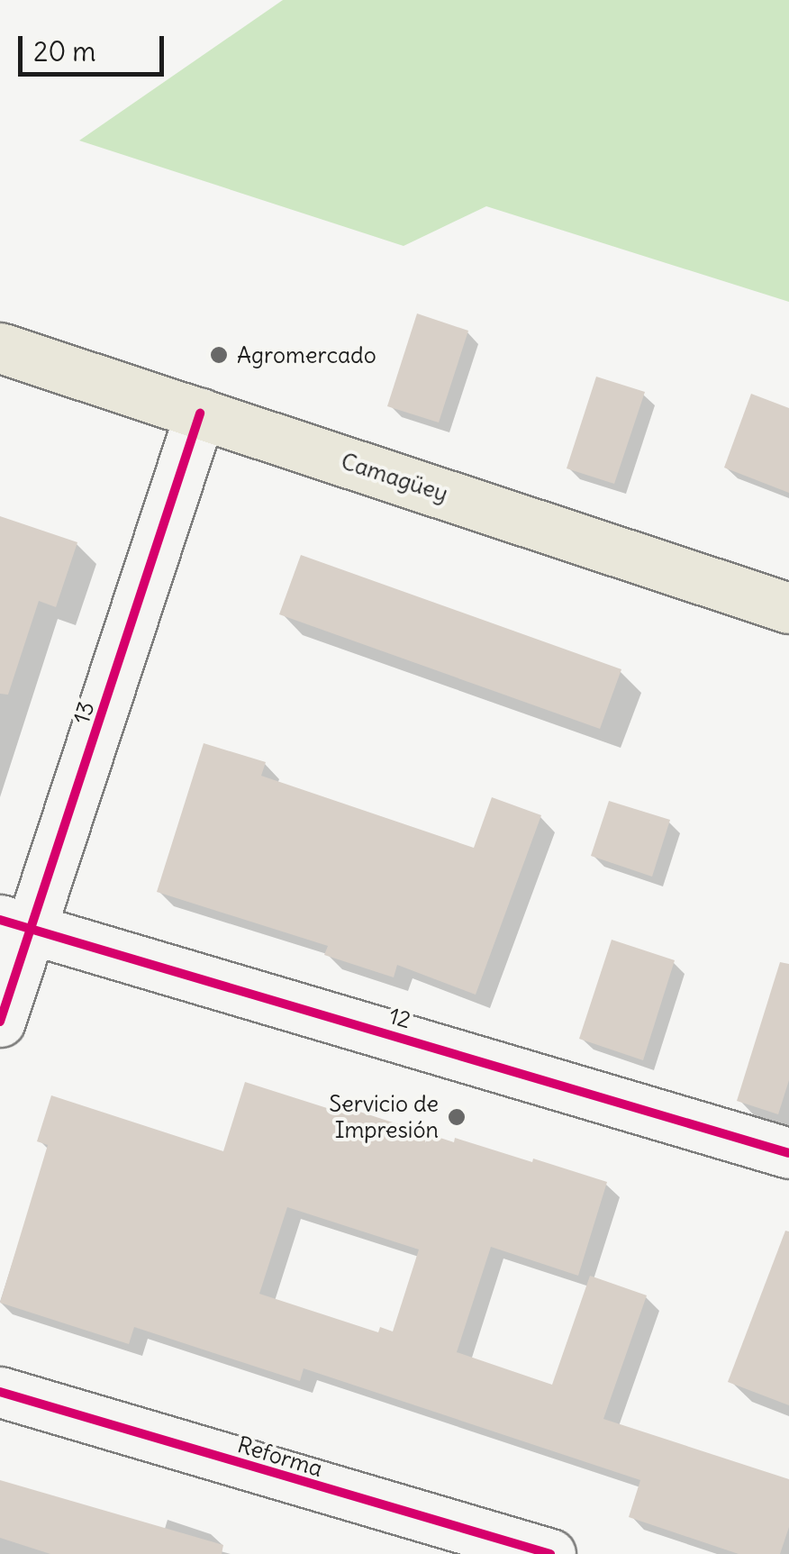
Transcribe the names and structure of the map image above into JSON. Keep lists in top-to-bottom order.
{
  "streets": {
    "main road": ["Camagüey"],
    "street": ["13", "12", "Reforma"]
  },
  "crossings": [
    ["Camagüey", "13"],
    ["13", "12"]
  ],
  "places": ["Agromercado", "Servicio de Impresión"],
  "scale_bar": "20 m"
}
